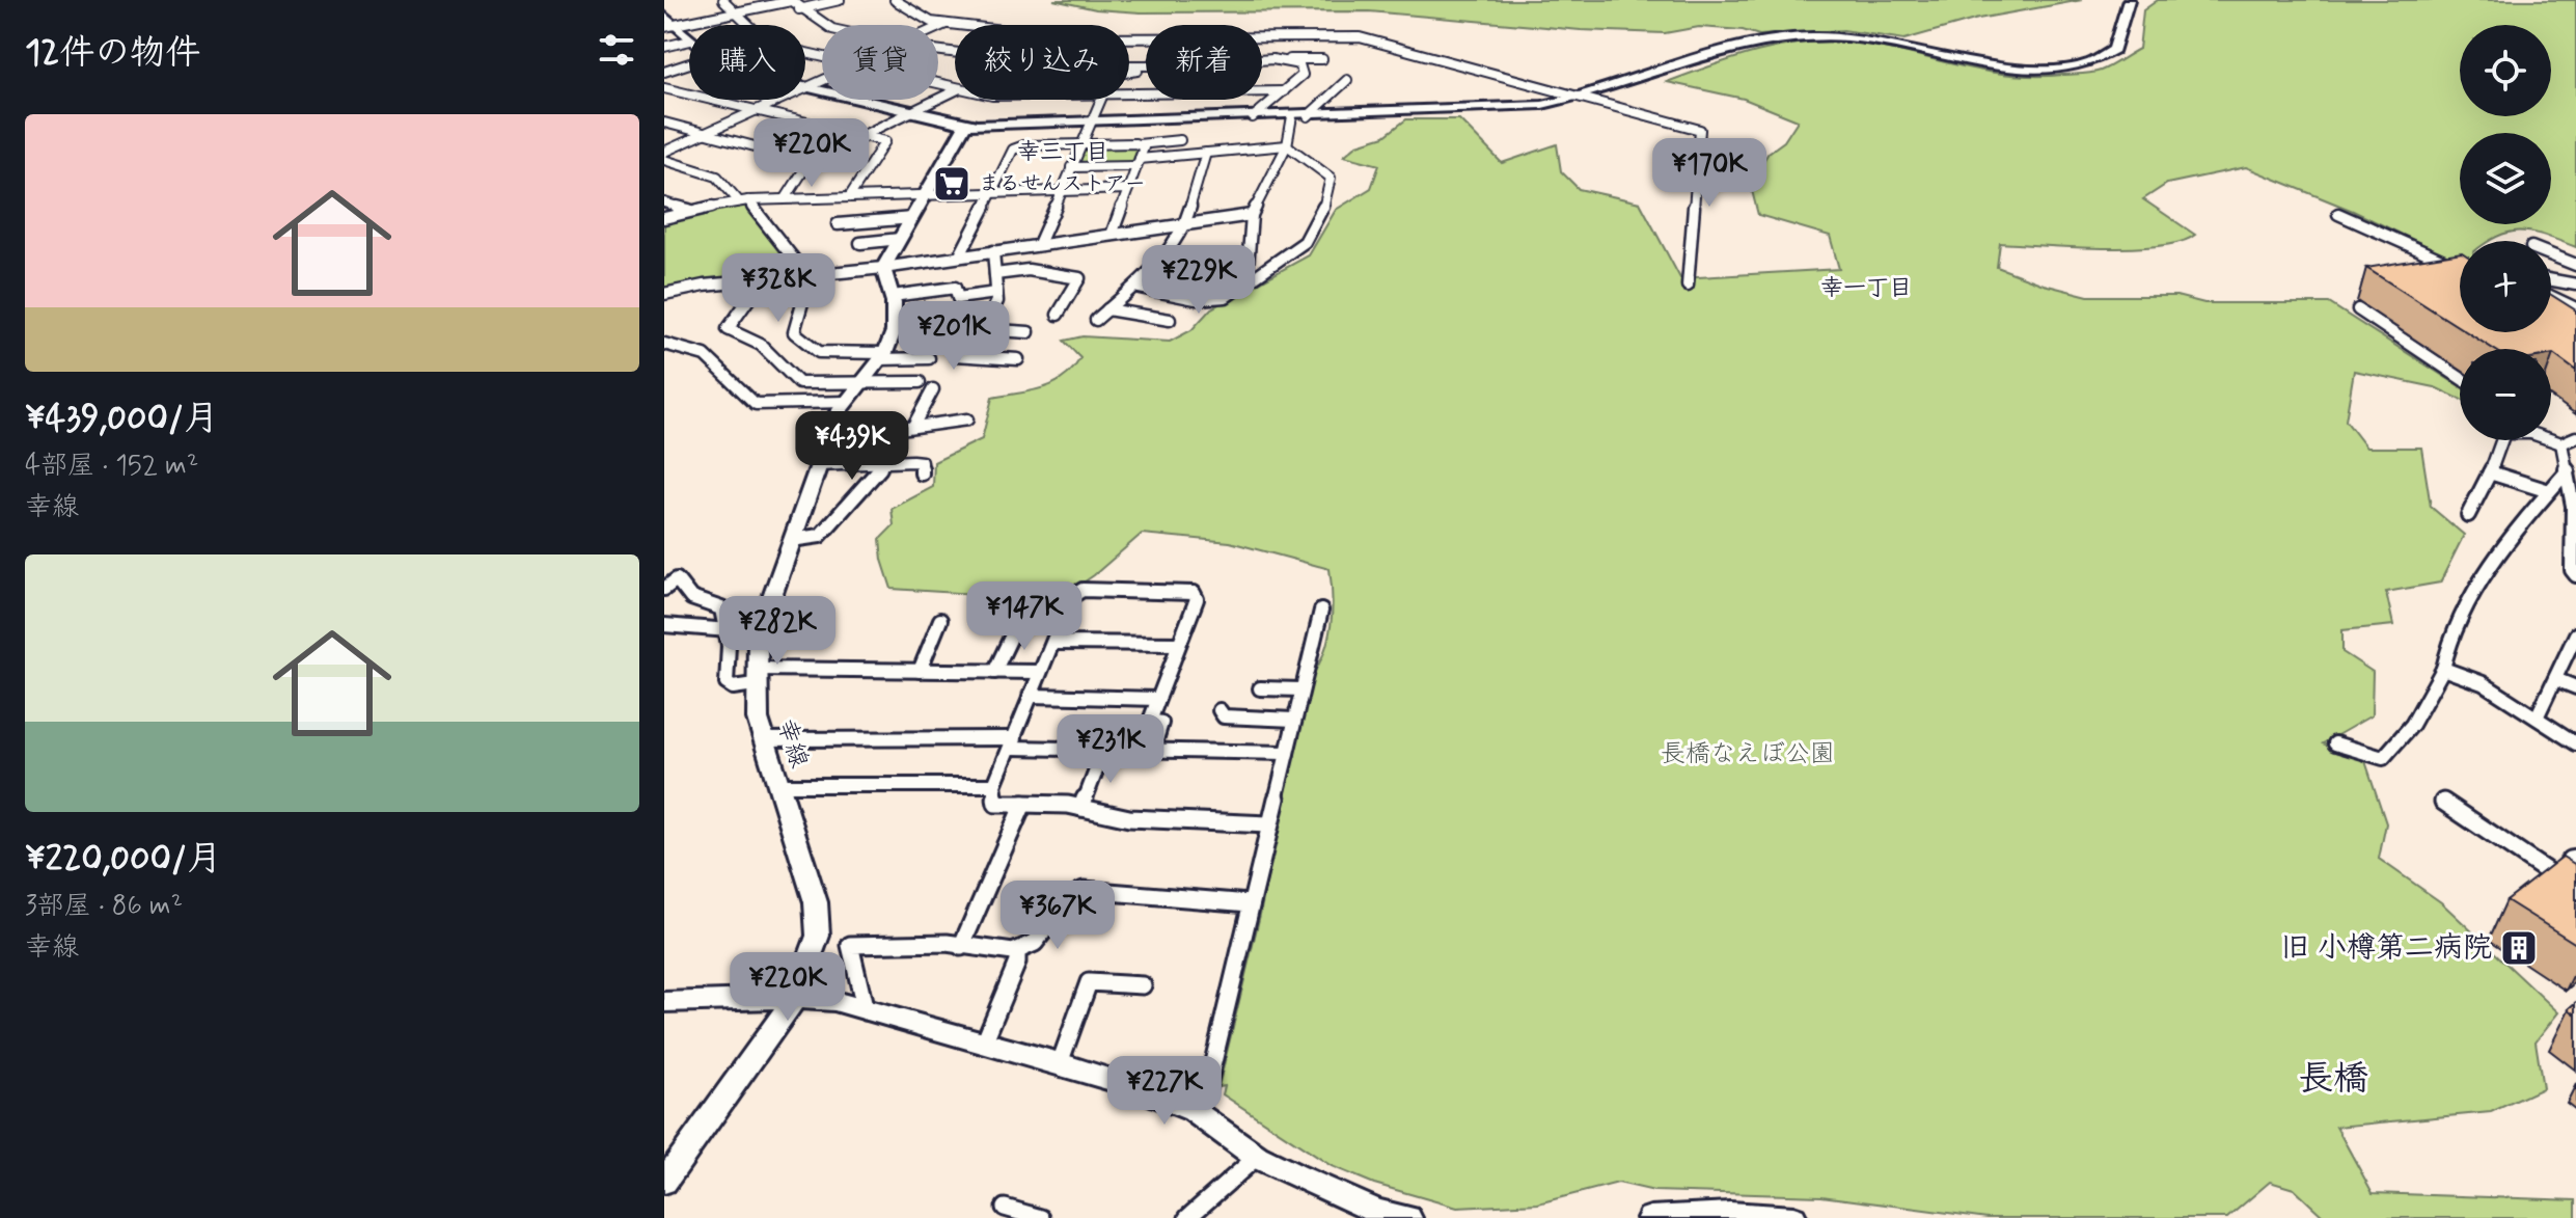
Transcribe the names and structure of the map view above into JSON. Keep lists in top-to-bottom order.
{
  "streets": {
    "street": ["幸線"]
  },
  "districts": ["幸三丁目", "幸一丁目", "長橋"],
  "parks": ["長橋なえぼ公園"],
  "places": {
    "supermarket": ["まるせんストアー"],
    "building": ["旧 小樽第二病院"]
  },
  "page": {
    "heading": "12件の物件",
    "map_buttons": ["+", "−"],
    "chip": [
      "購入",
      "賃貸",
      "絞り込み",
      "新着"
    ],
    "list": [
      {
        "name": "¥439,000/月",
        "note": "4部屋 · 152 m² · 幸線"
      },
      {
        "name": "¥220,000/月",
        "note": "3部屋 · 86 m² · 幸線"
      }
    ],
    "price": [
      "¥220K",
      "¥170K",
      "¥229K",
      "¥328K",
      "¥201K",
      "¥439K",
      "¥147K",
      "¥282K",
      "¥231K",
      "¥367K",
      "¥220K",
      "¥227K"
    ]
  }
}
